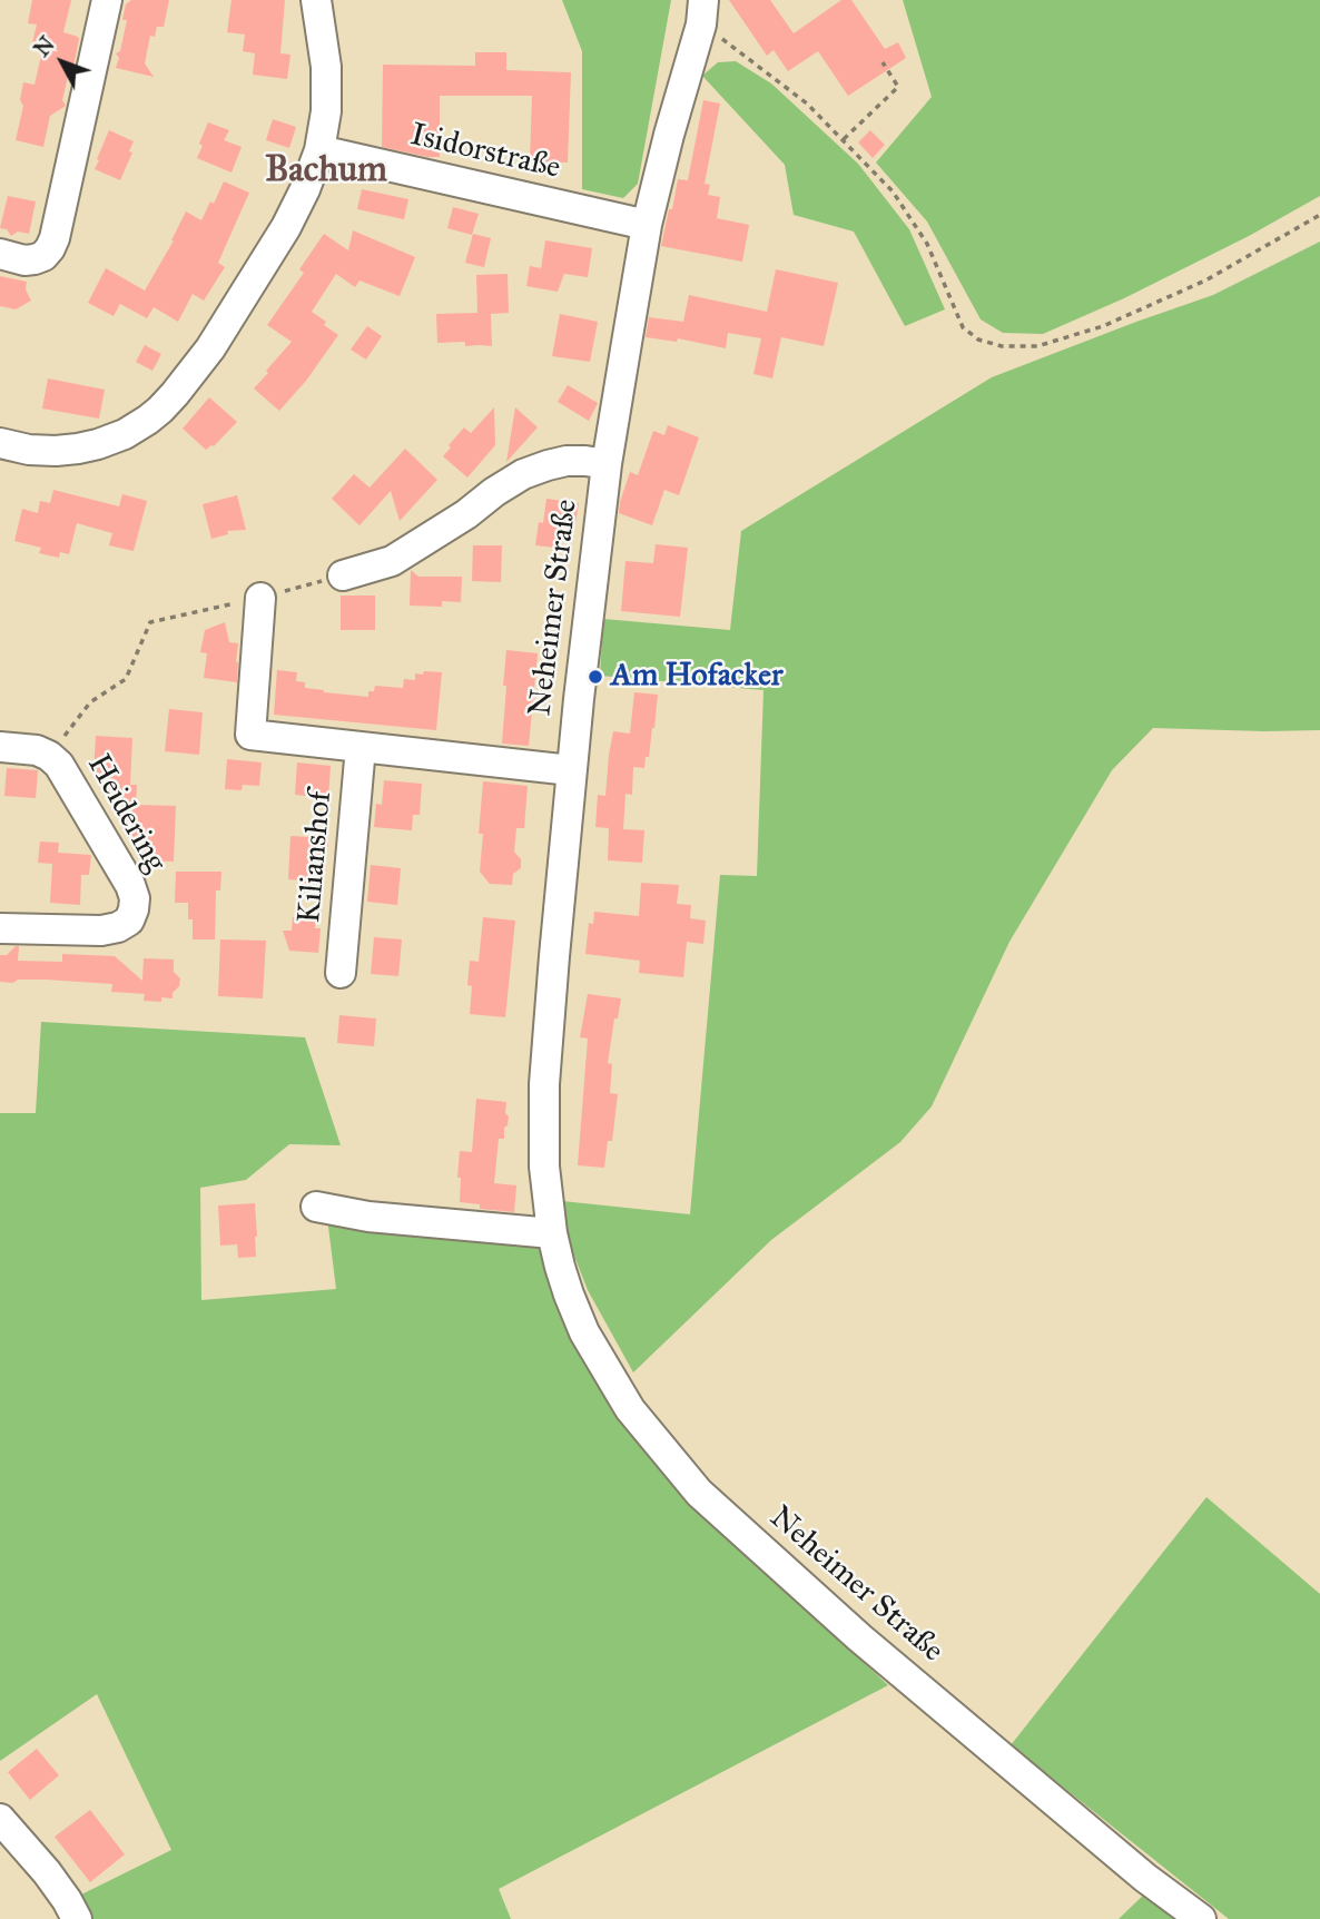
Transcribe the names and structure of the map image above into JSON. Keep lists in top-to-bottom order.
{
  "streets": {
    "street": [
      "Isidorstraße",
      "Neheimer Straße",
      "Heidering",
      "Kilianshof"
    ]
  },
  "crossings": [
    ["Isidorstraße", "Neheimer Straße"]
  ],
  "districts": ["Bachum"],
  "places": ["Am Hofacker"],
  "north": "top left"
}
